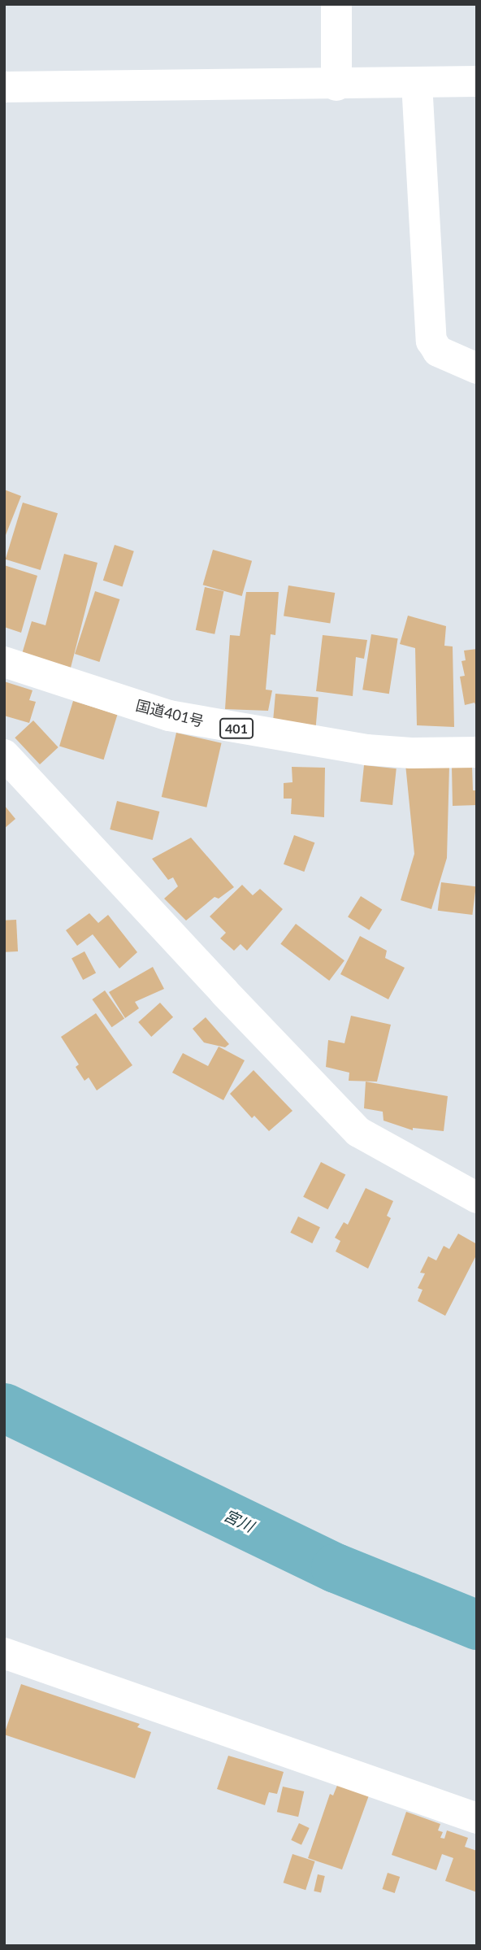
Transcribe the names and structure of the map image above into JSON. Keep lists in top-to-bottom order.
{
  "streets": {
    "main road": ["国道401号", "401"]
  },
  "water": ["宮川"]
}
